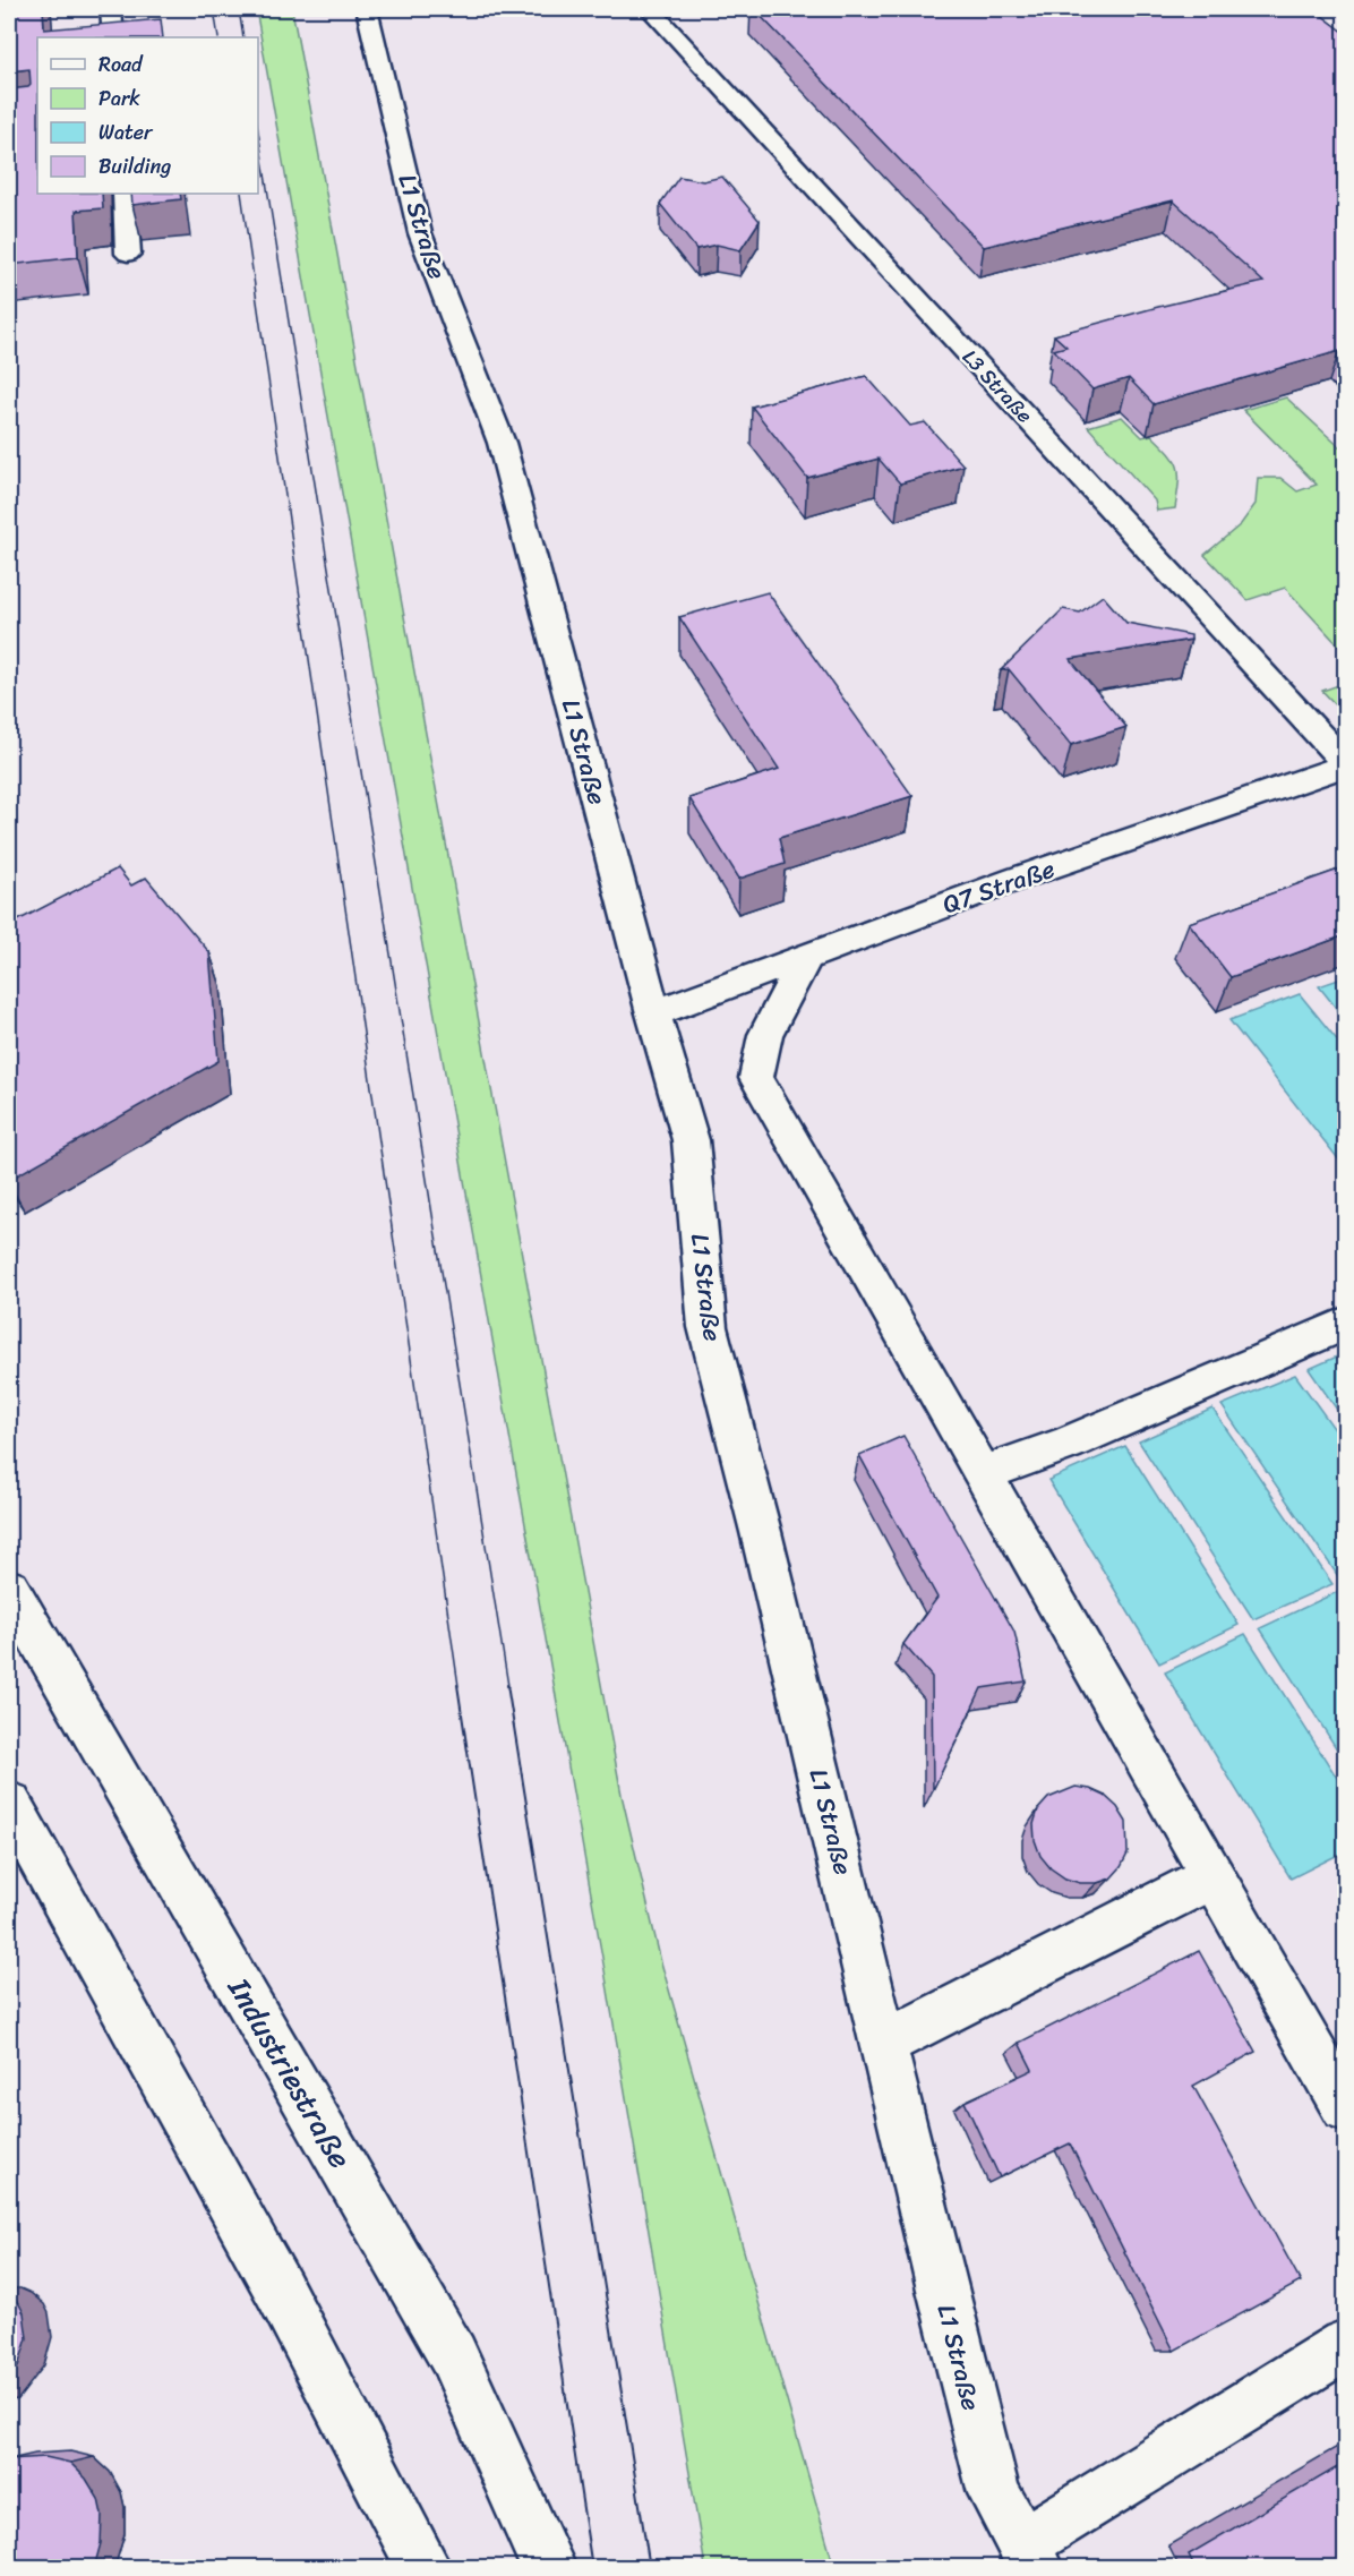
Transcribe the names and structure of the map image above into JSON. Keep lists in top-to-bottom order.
{
  "streets": {
    "main road": [
      "L1 Straße",
      "L3 Straße",
      "Q7 Straße",
      "Industriestraße"
    ]
  },
  "crossings": [
    ["L1 Straße", "Q7 Straße"],
    ["L3 Straße", "Q7 Straße"]
  ],
  "legend": [
    "Road",
    "Park",
    "Water",
    "Building"
  ]
}
